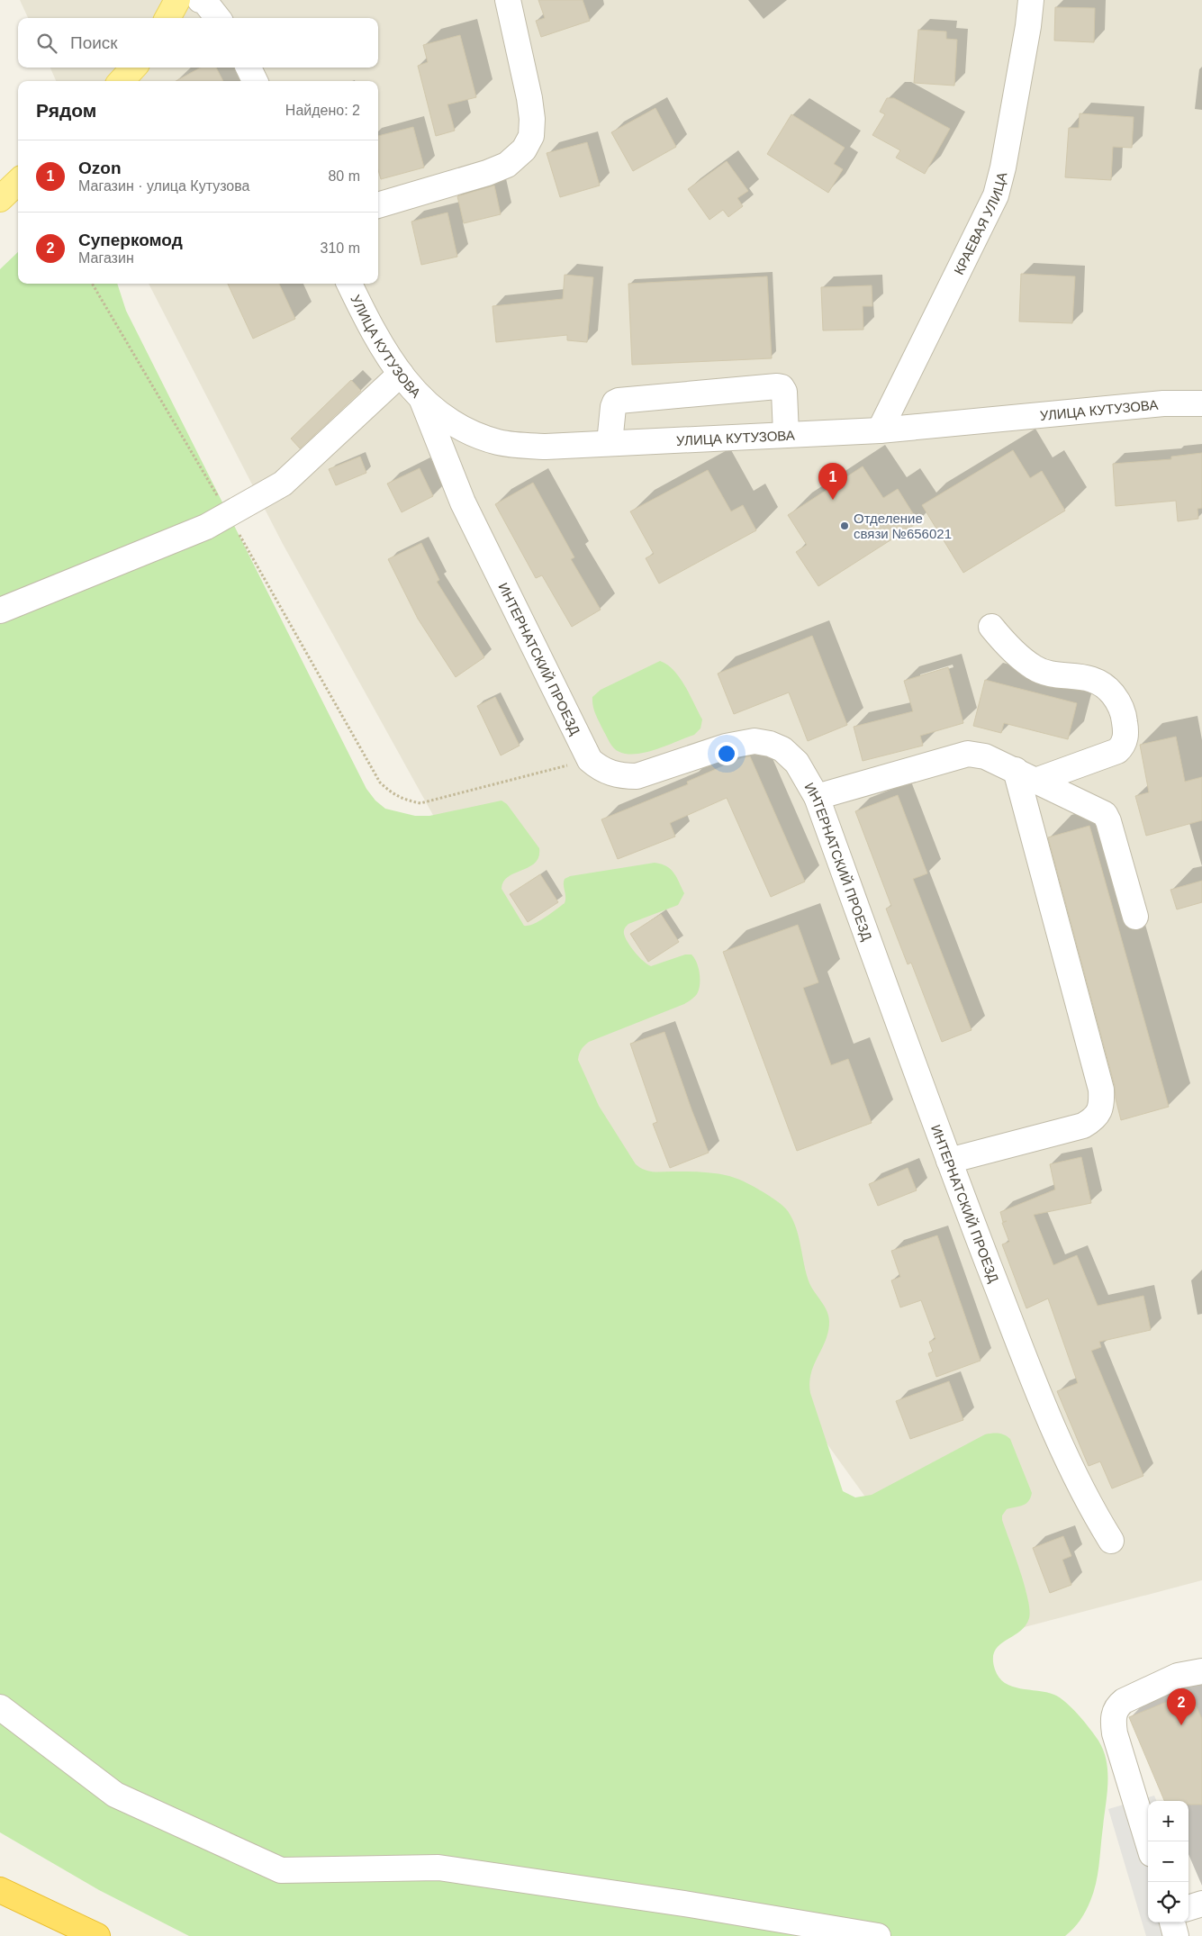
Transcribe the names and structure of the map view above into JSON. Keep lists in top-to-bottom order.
{
  "streets": {
    "street": ["КРАЕВАЯ УЛИЦА", "УЛИЦА КУТУЗОВА", "ИНТЕРНАТСКИЙ ПРОЕЗД"]
  },
  "crossings": [
    ["КРАЕВАЯ УЛИЦА", "УЛИЦА КУТУЗОВА"],
    ["УЛИЦА КУТУЗОВА", "ИНТЕРНАТСКИЙ ПРОЕЗД"]
  ],
  "places": ["Отделение связи №656021"],
  "page": {
    "search": "Поиск",
    "heading": ["Рядом", "Найдено: 2"],
    "list": [
      {
        "mark": "1",
        "name": "Ozon",
        "note": "Магазин · улица Кутузова",
        "value": "80 m"
      },
      {
        "mark": "2",
        "name": "Суперкомод",
        "note": "Магазин",
        "value": "310 m"
      }
    ],
    "pins": ["1", "2"],
    "map_buttons": ["+", "−"]
  }
}
